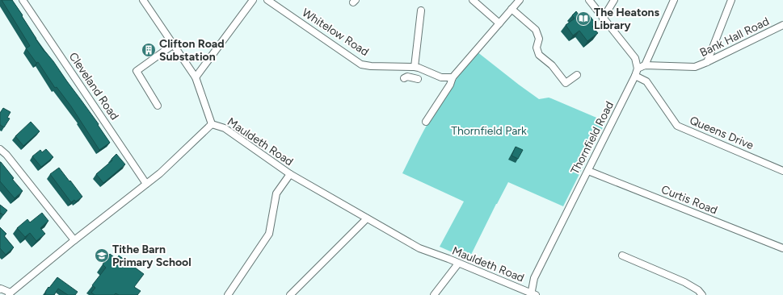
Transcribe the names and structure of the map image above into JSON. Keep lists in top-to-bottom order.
{
  "streets": {
    "street": [
      "Whitelow Road",
      "Bank Hall Road",
      "Cleveland Road",
      "Queens Drive",
      "Thornfield Road",
      "Mauldeth Road",
      "Curtis Road"
    ]
  },
  "crossings": [
    ["Bank Hall Road", "Queens Drive"],
    ["Bank Hall Road", "Thornfield Road"],
    ["Cleveland Road", "Mauldeth Road"],
    ["Queens Drive", "Thornfield Road"],
    ["Thornfield Road", "Mauldeth Road"],
    ["Thornfield Road", "Curtis Road"]
  ],
  "parks": ["Thornfield Park"],
  "places": {
    "library": ["The Heatons Library"],
    "building": ["Clifton Road Substation"],
    "school or university": ["Tithe Barn Primary School"]
  }
}
